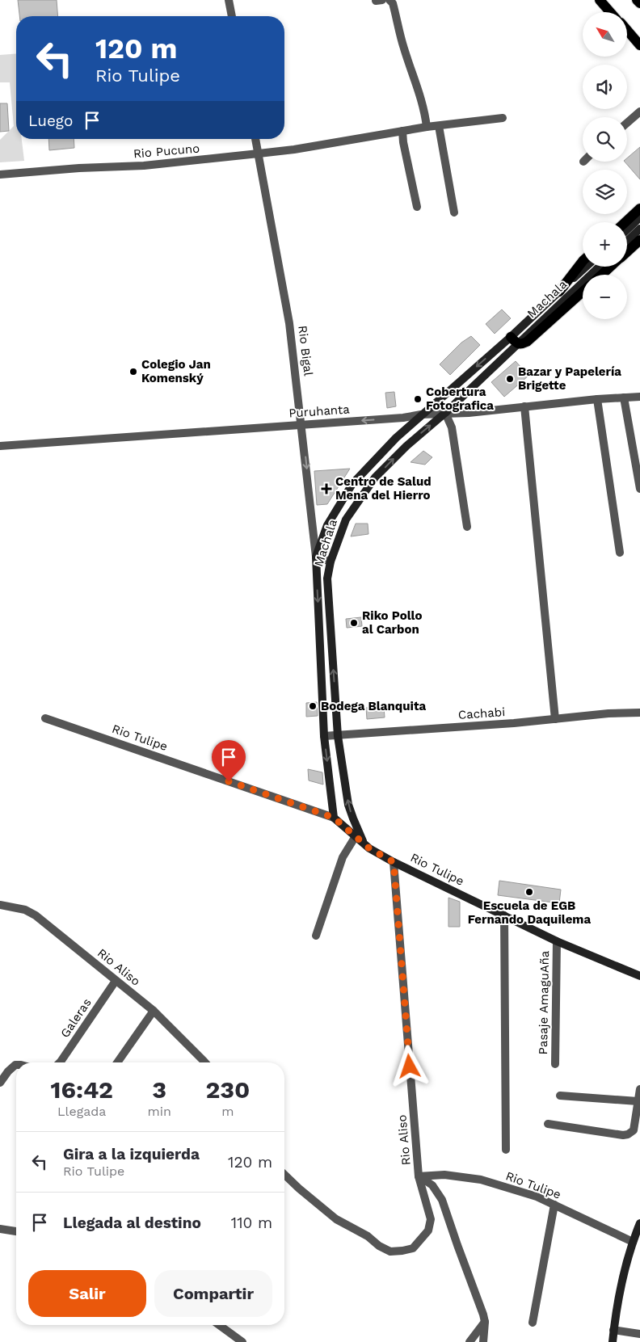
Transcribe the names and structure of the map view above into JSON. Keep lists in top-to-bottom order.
{
  "streets": {
    "main road": ["Machala", "Rio Tulipe"],
    "street": [
      "Rio Pucuno",
      "Rio Bigal",
      "Puruhanta",
      "Cachabi",
      "Rio Aliso",
      "Pasaje AmaguAña",
      "Galeras"
    ]
  },
  "crossings": [
    ["Rio Pucuno", "Rio Bigal"],
    ["Machala", "Rio Bigal"],
    ["Machala", "Puruhanta"],
    ["Machala", "Cachabi"],
    ["Machala", "Rio Tulipe"],
    ["Rio Bigal", "Puruhanta"],
    ["Rio Tulipe", "Rio Aliso"],
    ["Rio Tulipe", "Pasaje AmaguAña"],
    ["Rio Aliso", "Galeras"]
  ],
  "places": {
    "other": [
      "Colegio Jan Komenský",
      "Bazar y Papelería Brigette",
      "Cobertura Fotografica",
      "Riko Pollo al Carbon",
      "Bodega Blanquita",
      "Escuela de EGB Fernando Daquilema"
    ],
    "health": ["Centro de Salud Mena del Hierro"]
  },
  "north": "top left",
  "page": {
    "map_buttons": ["+", "−"],
    "turn": ["120 m", "Rio Tulipe"],
    "then": "Luego",
    "eta": [
      "16:42",
      "Llegada",
      "3",
      "min",
      "230",
      "m"
    ],
    "list": [
      {
        "name": "Gira a la izquierda",
        "note": "Rio Tulipe",
        "value": "120 m"
      },
      {
        "name": "Llegada al destino",
        "value": "110 m"
      }
    ],
    "buttons": ["Salir", "Compartir"]
  }
}
